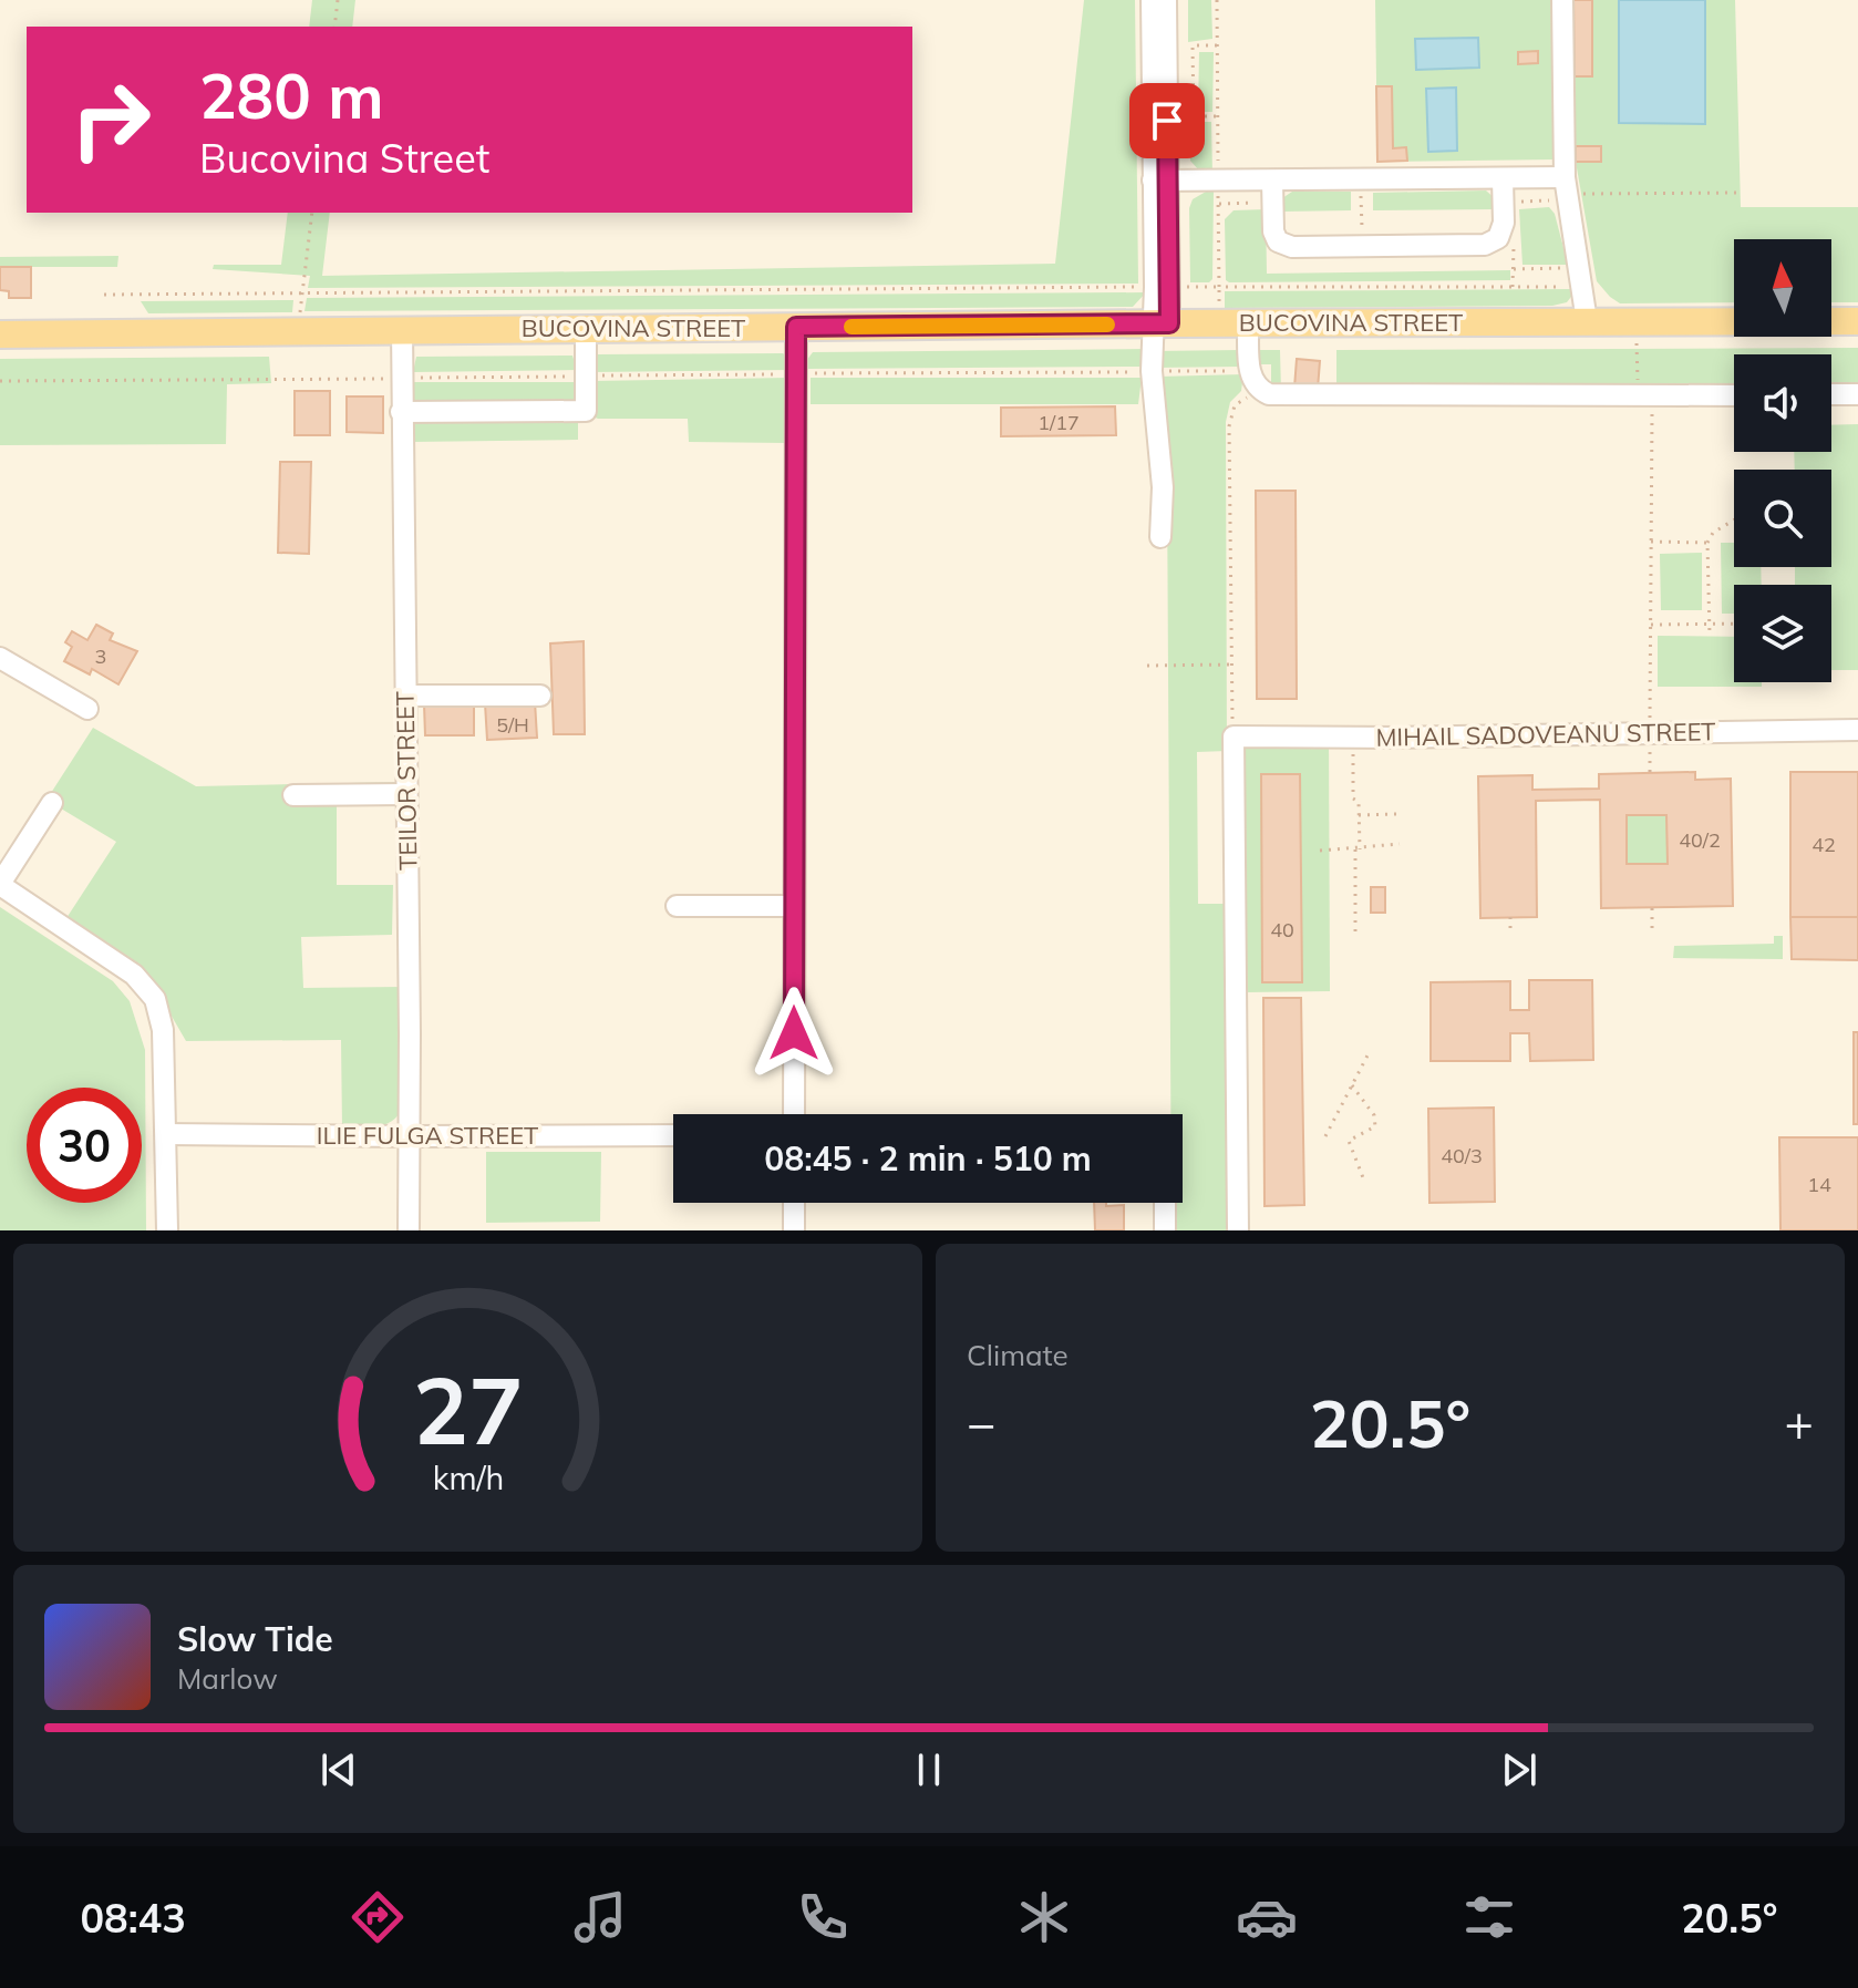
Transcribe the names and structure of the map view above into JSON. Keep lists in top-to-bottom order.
{
  "streets": {
    "main road": ["BUCOVINA STREET"],
    "street": ["MIHAIL SADOVEANU STREET", "TEILOR STREET", "ILIE FULGA STREET"]
  },
  "crossings": [
    ["BUCOVINA STREET", "TEILOR STREET"],
    ["TEILOR STREET", "ILIE FULGA STREET"]
  ],
  "house_numbers": [
    "1/17",
    "3",
    "5/H",
    "40/2",
    "42",
    "40",
    "40/3",
    "14"
  ],
  "north": "top",
  "page": {
    "turn": ["280 m", "Bucovina Street"],
    "limit": "30",
    "trip": "08:45 · 2 min · 510 m",
    "tile": "Climate",
    "heat": ["−", "20.5°", "+"],
    "song": ["Slow Tide", "Marlow"],
    "tabs": ["08:43", "20.5°"],
    "gauge": ["27", "km/h"]
  }
}
